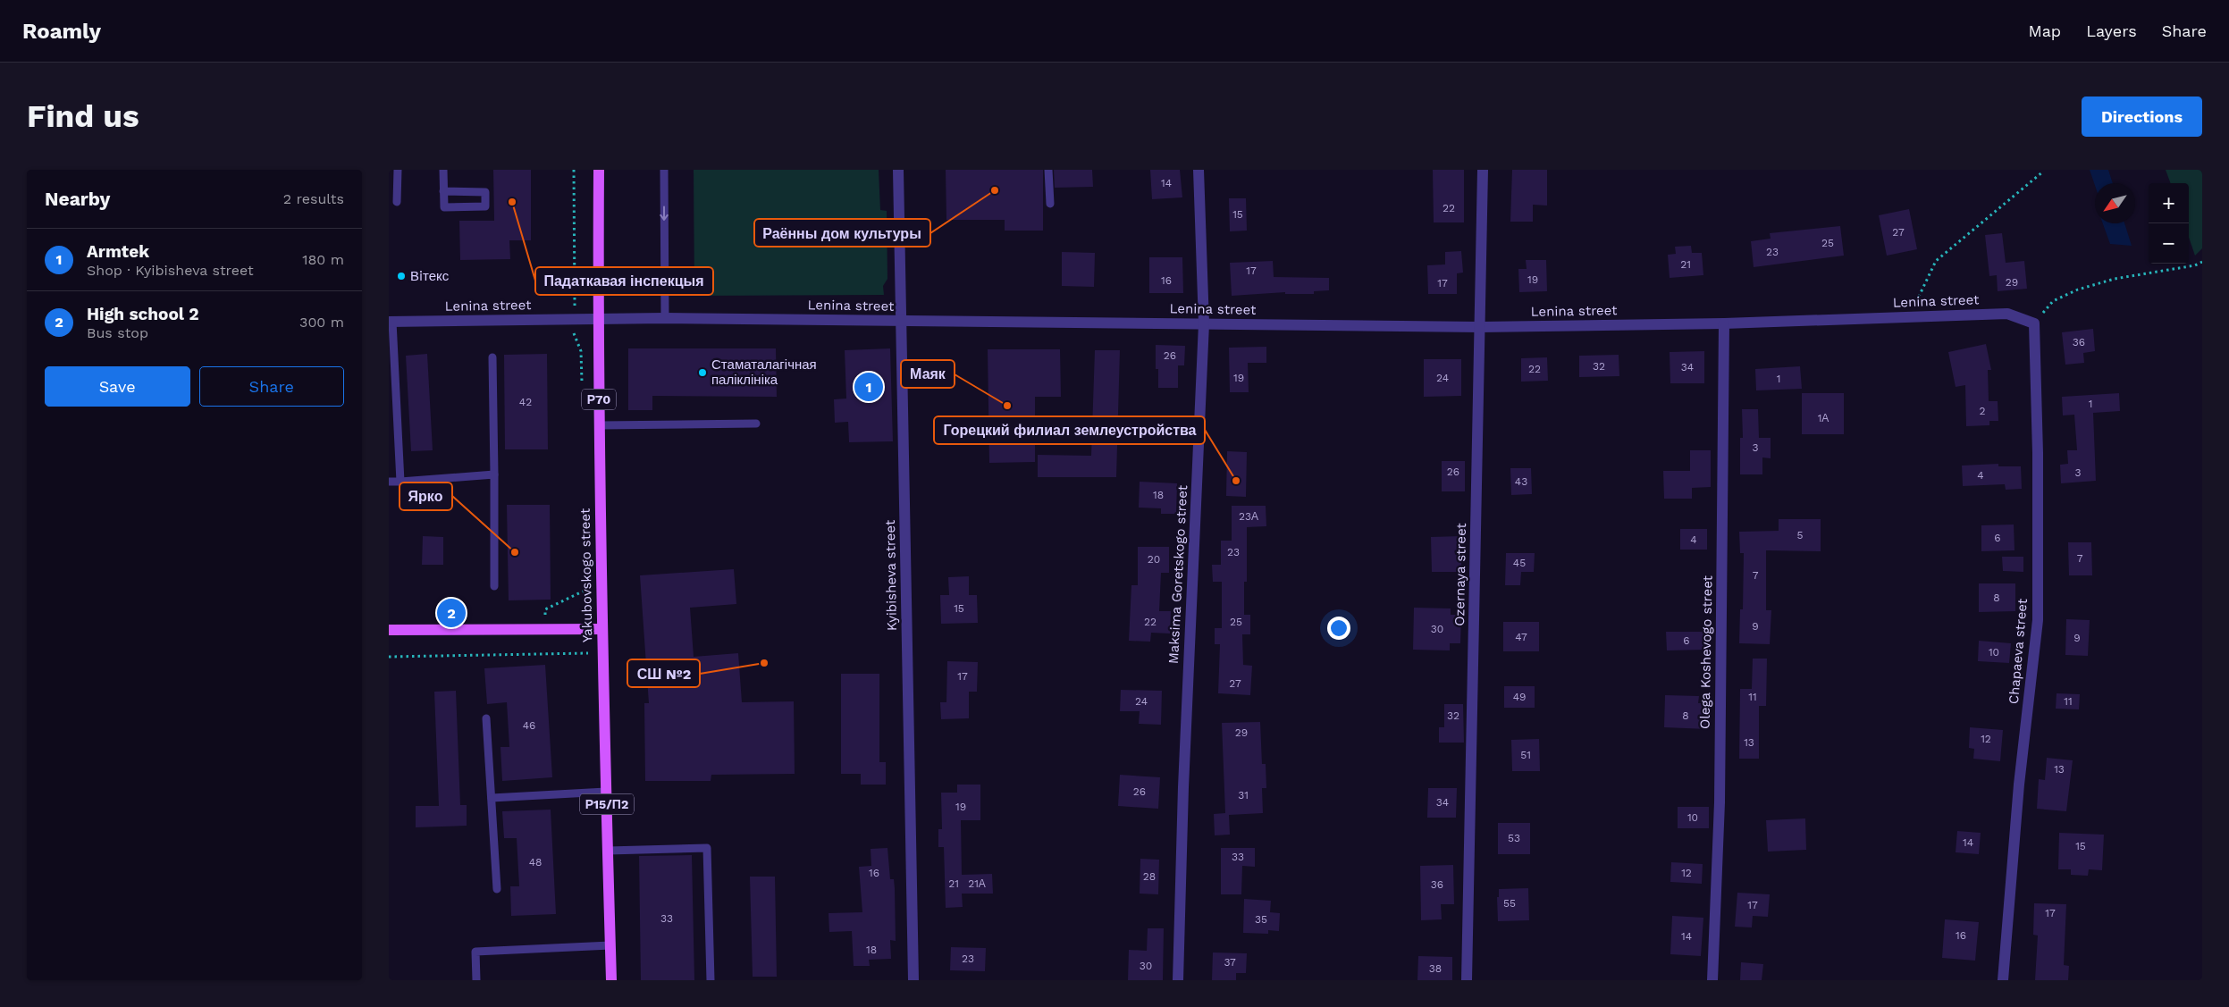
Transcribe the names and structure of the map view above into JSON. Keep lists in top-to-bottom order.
{
  "streets": {
    "main road": ["Р70", "Yakubovskogo street", "Р15/П2"],
    "street": [
      "Lenina street",
      "Maksima Goretskogo street",
      "Ozernaya street",
      "Kyibisheva street",
      "Chapaeva street",
      "Olega Koshevogo street"
    ]
  },
  "crossings": [
    ["Lenina street", "Maksima Goretskogo street"],
    ["Lenina street", "Ozernaya street"],
    ["Lenina street", "Yakubovskogo street"],
    ["Lenina street", "Kyibisheva street"],
    ["Lenina street", "Chapaeva street"],
    ["Lenina street", "Olega Koshevogo street"]
  ],
  "places": [
    "Раённы дом культуры",
    "Падаткавая інспекцыя",
    "Вiтекс",
    "Стаматалагічная паліклініка",
    "Маяк",
    "Горецкий филиал землеустройства",
    "Ярко",
    "СШ №2"
  ],
  "house_numbers": [
    "14",
    "22",
    "15",
    "27",
    "25",
    "23",
    "21",
    "17",
    "19",
    "16",
    "29",
    "17",
    "36",
    "26",
    "32",
    "34",
    "22",
    "19",
    "24",
    "1",
    "42",
    "1",
    "2",
    "1А",
    "3",
    "26",
    "3",
    "4",
    "43",
    "18",
    "23А",
    "5",
    "6",
    "4",
    "23",
    "7",
    "20",
    "45",
    "7",
    "8",
    "15",
    "22",
    "25",
    "9",
    "30",
    "47",
    "9",
    "6",
    "10",
    "17",
    "27",
    "49",
    "11",
    "24",
    "11",
    "32",
    "8",
    "46",
    "29",
    "12",
    "13",
    "51",
    "13",
    "26",
    "31",
    "34",
    "19",
    "10",
    "53",
    "14",
    "15",
    "33",
    "48",
    "16",
    "12",
    "28",
    "21",
    "21А",
    "36",
    "55",
    "17",
    "17",
    "33",
    "35",
    "16",
    "14",
    "18",
    "23",
    "37",
    "30",
    "38"
  ],
  "north": "bottom left",
  "page": {
    "header": "Roamly",
    "nav": ["Map", "Layers", "Share"],
    "buttons": [
      "Directions",
      ["Save", "Share"]
    ],
    "title": "Find us",
    "heading": ["Nearby", "2 results"],
    "map_buttons": ["+", "−"],
    "list": [
      {
        "mark": "1",
        "name": "Armtek",
        "note": "Shop · Kyibisheva street",
        "value": "180 m"
      },
      {
        "mark": "2",
        "name": "High school 2",
        "note": "Bus stop",
        "value": "300 m"
      }
    ],
    "pins": ["1", "2"]
  }
}
